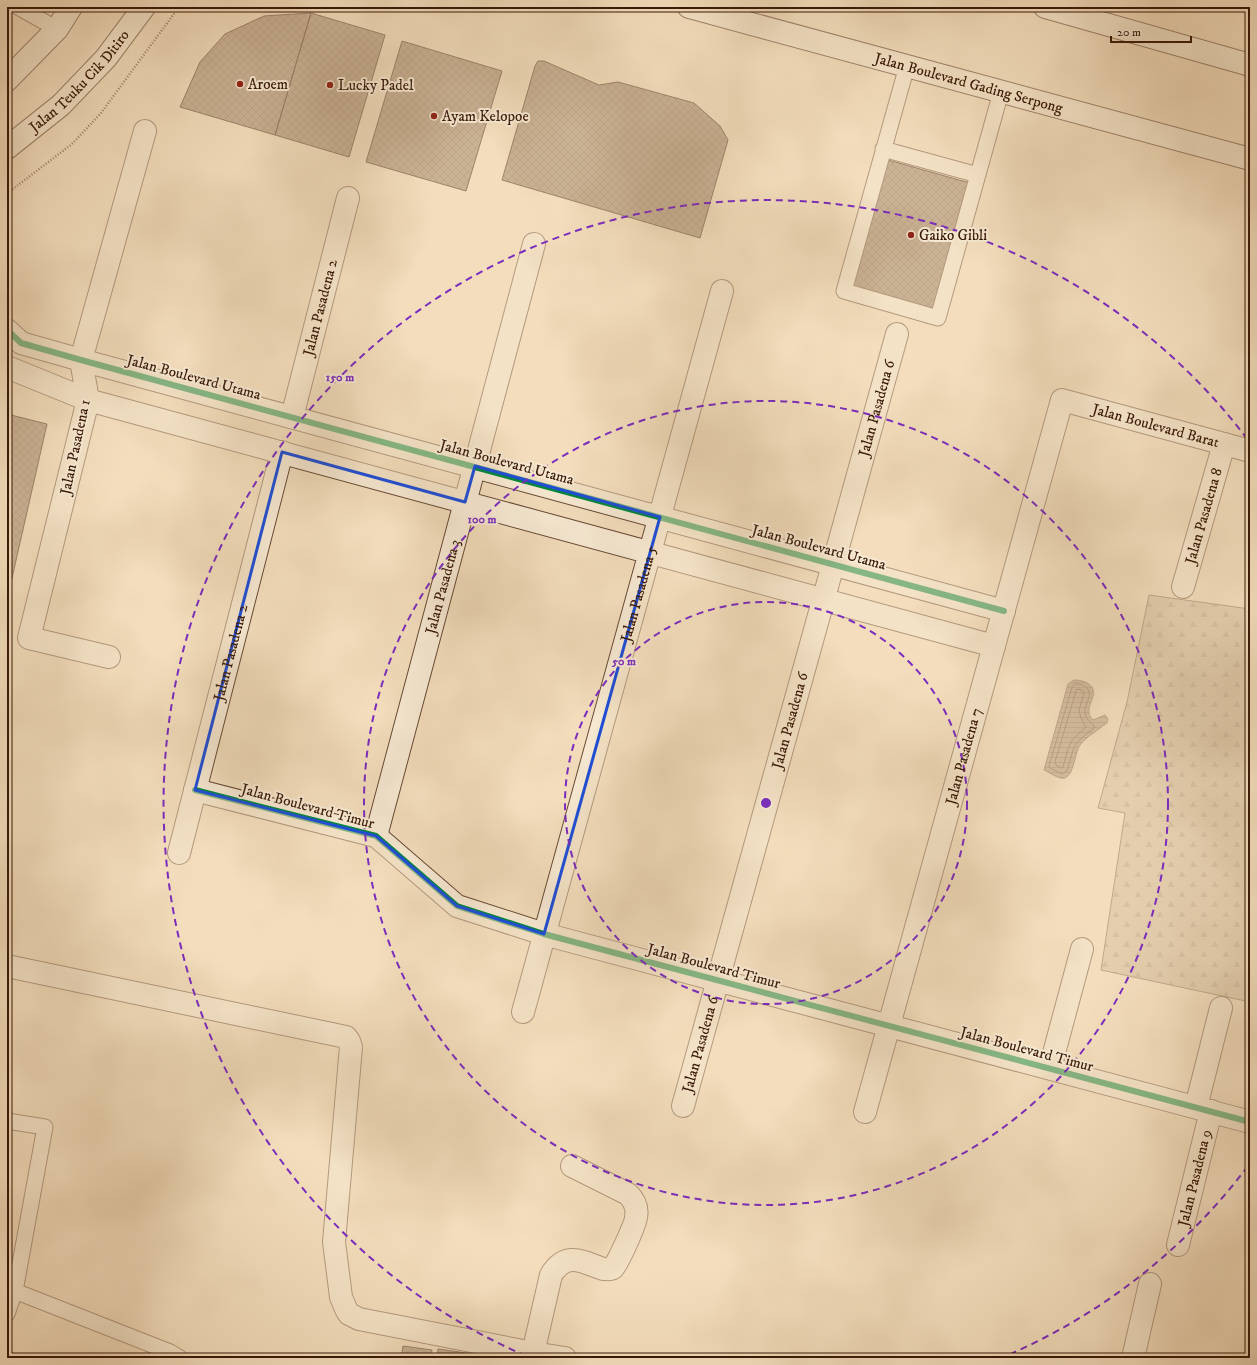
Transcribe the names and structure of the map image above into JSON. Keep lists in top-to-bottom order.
{
  "streets": {
    "street": [
      "Jalan Teuku Cik Ditiro",
      "Jalan Boulevard Gading Serpong",
      "Jalan Pasadena 2",
      "Jalan Boulevard Utama",
      "Jalan Pasadena 6",
      "Jalan Boulevard Barat",
      "Jalan Pasadena 1",
      "Jalan Pasadena 8",
      "Jalan Pasadena 3",
      "Jalan Pasadena 5",
      "Jalan Pasadena 7",
      "Jalan Boulevard Timur",
      "Jalan Pasadena 9"
    ]
  },
  "crossings": [
    ["Jalan Pasadena 2", "Jalan Boulevard Utama"],
    ["Jalan Pasadena 2", "Jalan Boulevard Timur"],
    ["Jalan Boulevard Utama", "Jalan Pasadena 6"],
    ["Jalan Boulevard Utama", "Jalan Pasadena 1"],
    ["Jalan Boulevard Utama", "Jalan Pasadena 3"],
    ["Jalan Boulevard Utama", "Jalan Pasadena 5"],
    ["Jalan Boulevard Utama", "Jalan Pasadena 7"],
    ["Jalan Pasadena 6", "Jalan Boulevard Timur"],
    ["Jalan Boulevard Barat", "Jalan Pasadena 8"],
    ["Jalan Boulevard Barat", "Jalan Pasadena 7"],
    ["Jalan Pasadena 3", "Jalan Boulevard Timur"],
    ["Jalan Pasadena 5", "Jalan Boulevard Timur"],
    ["Jalan Pasadena 7", "Jalan Boulevard Timur"],
    ["Jalan Boulevard Timur", "Jalan Pasadena 9"]
  ],
  "places": [
    "Aroem",
    "Lucky Padel",
    "Ayam Kelopoe",
    "Gaiko Gibli"
  ],
  "scale_bar": "20 m",
  "rings": ["150 m", "100 m", "50 m"]
}
